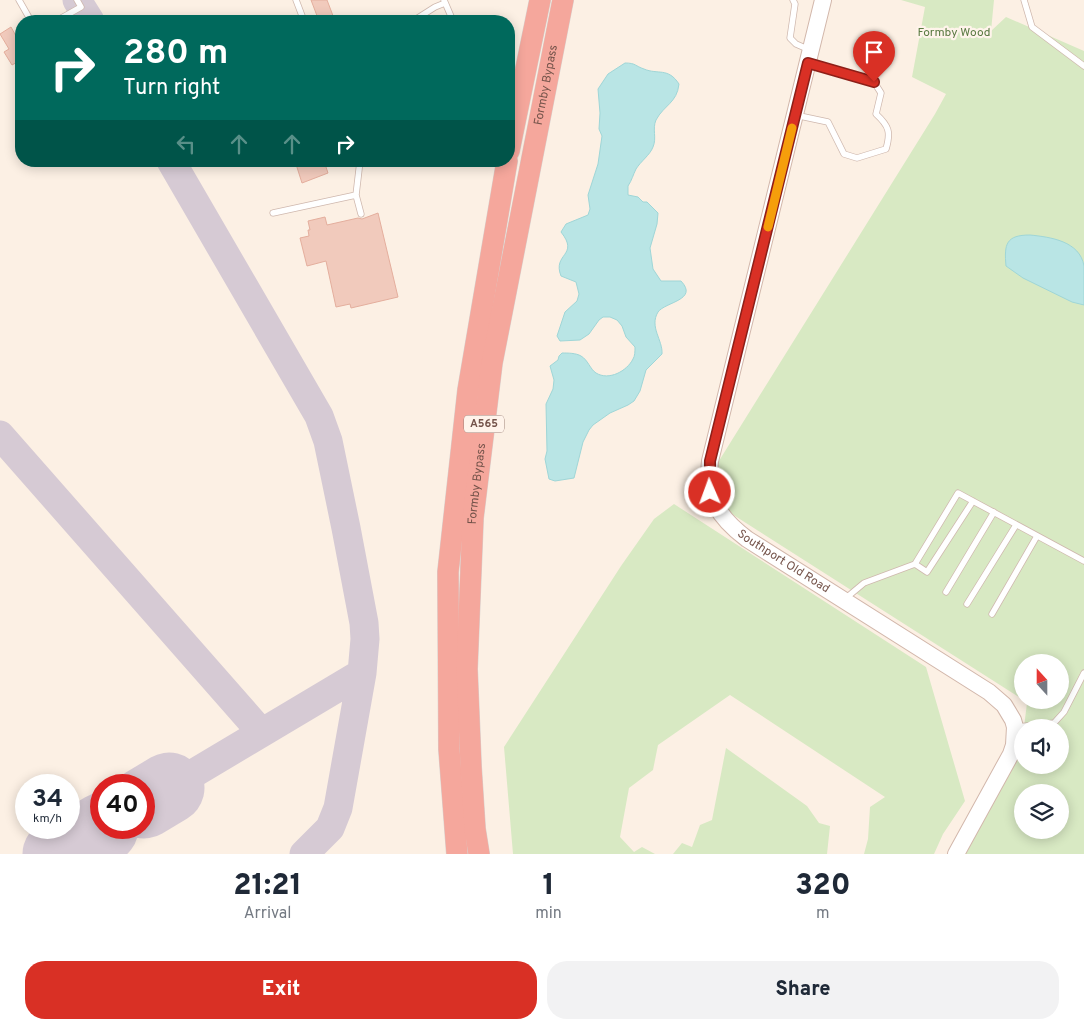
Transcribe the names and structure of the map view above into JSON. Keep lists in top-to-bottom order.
{
  "streets": {
    "highway": ["Formby Bypass", "A565"],
    "street": ["Southport Old Road"]
  },
  "parks": ["Formby Wood"],
  "north": "top",
  "page": {
    "turn": ["280 m", "Turn right"],
    "speed": "34 km/h",
    "limit": "40",
    "eta": [
      "21:21",
      "Arrival",
      "1",
      "min",
      "320",
      "m"
    ],
    "buttons": ["Exit", "Share"]
  }
}
